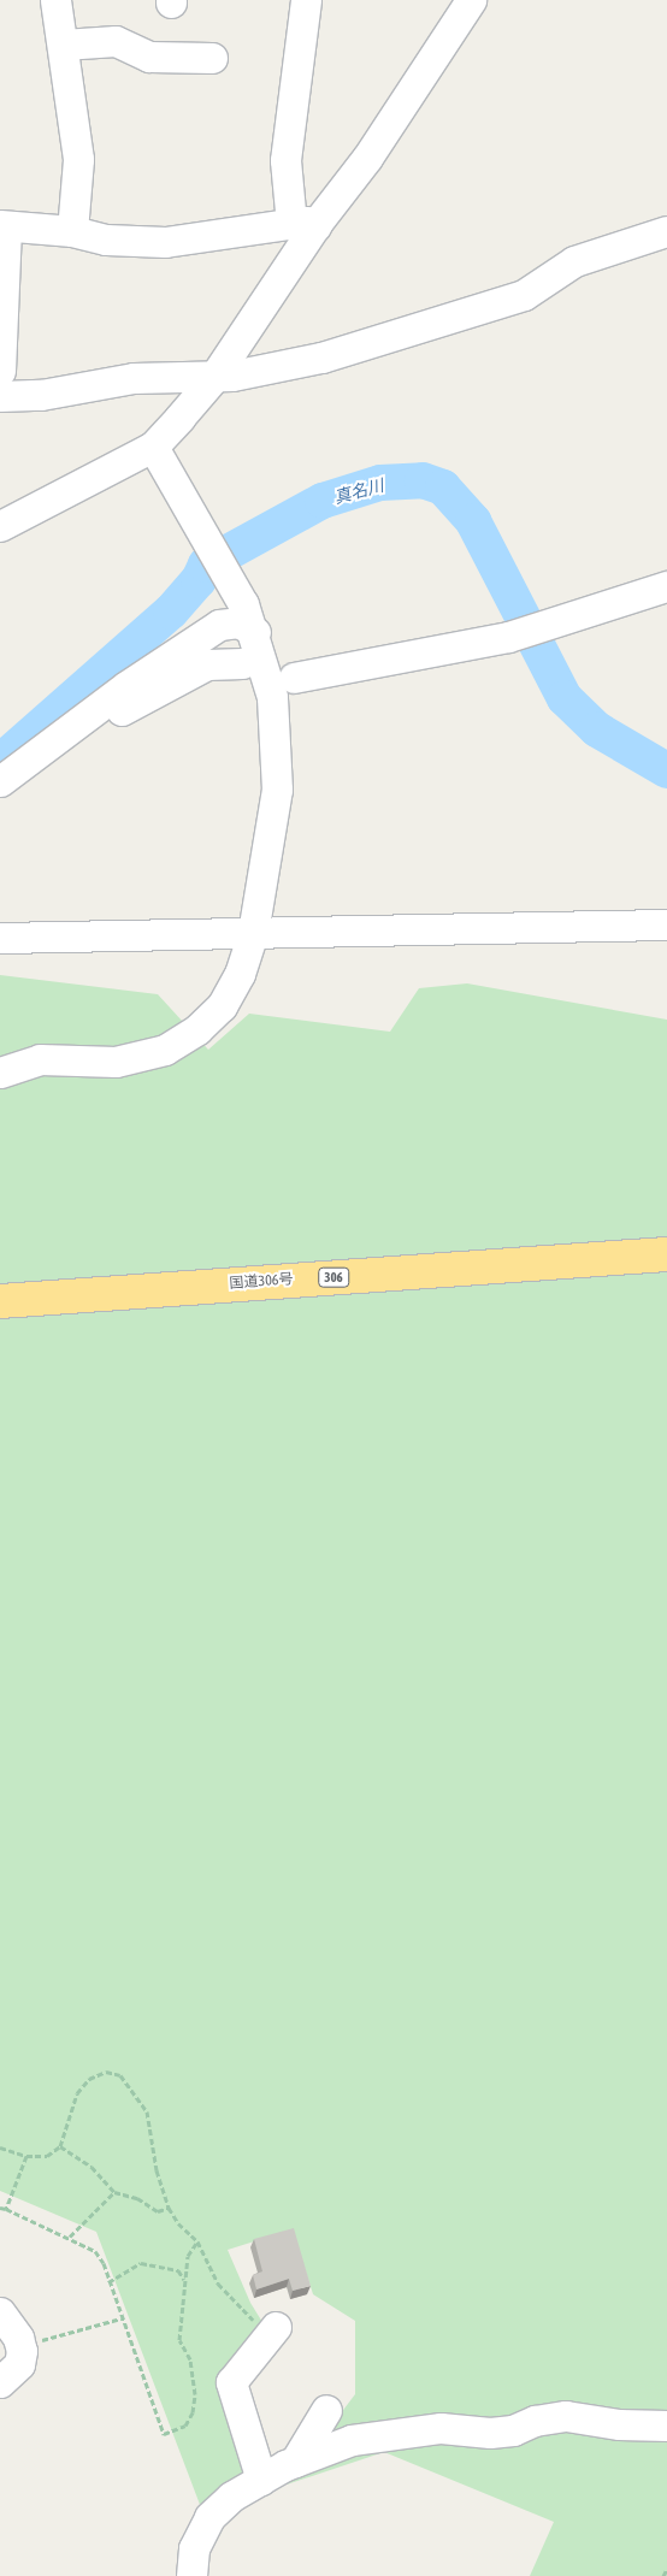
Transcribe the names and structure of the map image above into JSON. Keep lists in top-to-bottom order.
{
  "streets": {
    "highway": ["306", "国道306号"]
  },
  "water": ["真名川"]
}
